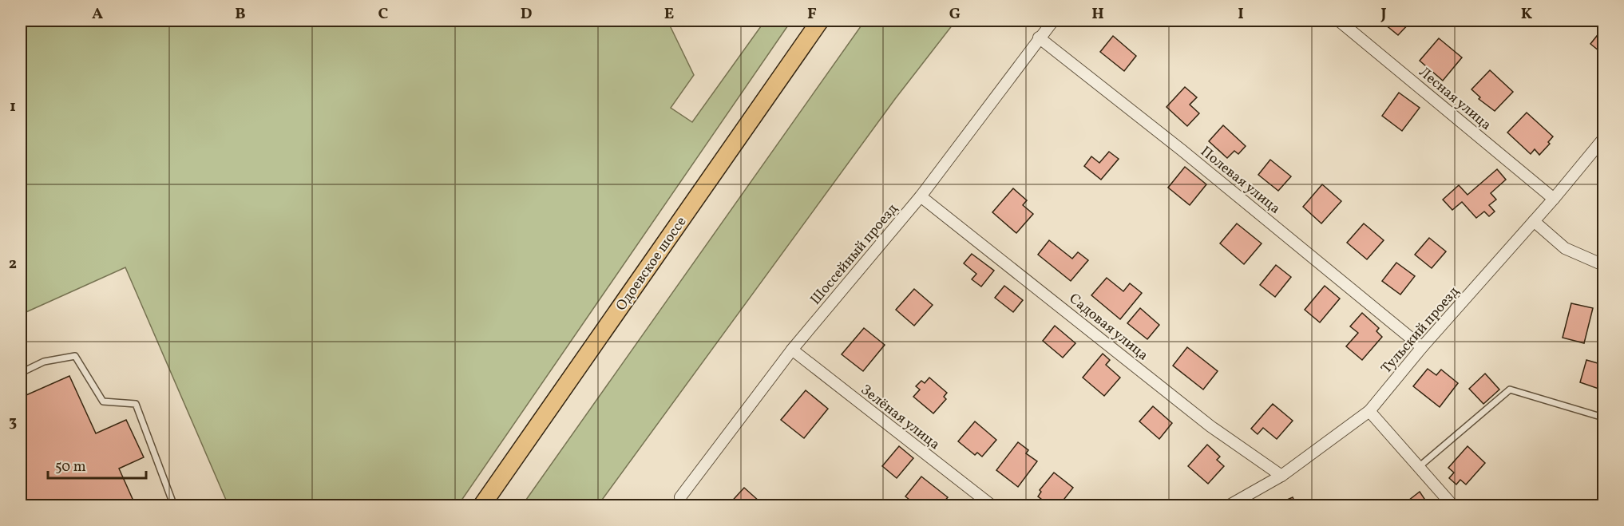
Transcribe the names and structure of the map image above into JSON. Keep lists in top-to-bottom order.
{
  "streets": {
    "main road": ["Одоевское шоссе"],
    "street": [
      "Лесная улица",
      "Полевая улица",
      "Шоссейный проезд",
      "Садовая улица",
      "Тульский проезд",
      "Зелёная улица"
    ]
  },
  "crossings": [
    ["Лесная улица", "Тульский проезд"],
    ["Полевая улица", "Шоссейный проезд"],
    ["Полевая улица", "Тульский проезд"],
    ["Шоссейный проезд", "Садовая улица"],
    ["Шоссейный проезд", "Зелёная улица"],
    ["Садовая улица", "Тульский проезд"]
  ],
  "scale_bar": "50 m",
  "grid": {
    "columns": [
      "A",
      "B",
      "C",
      "D",
      "E",
      "F",
      "G",
      "H",
      "I",
      "J",
      "K"
    ],
    "rows": ["1", "2", "3"]
  }
}
